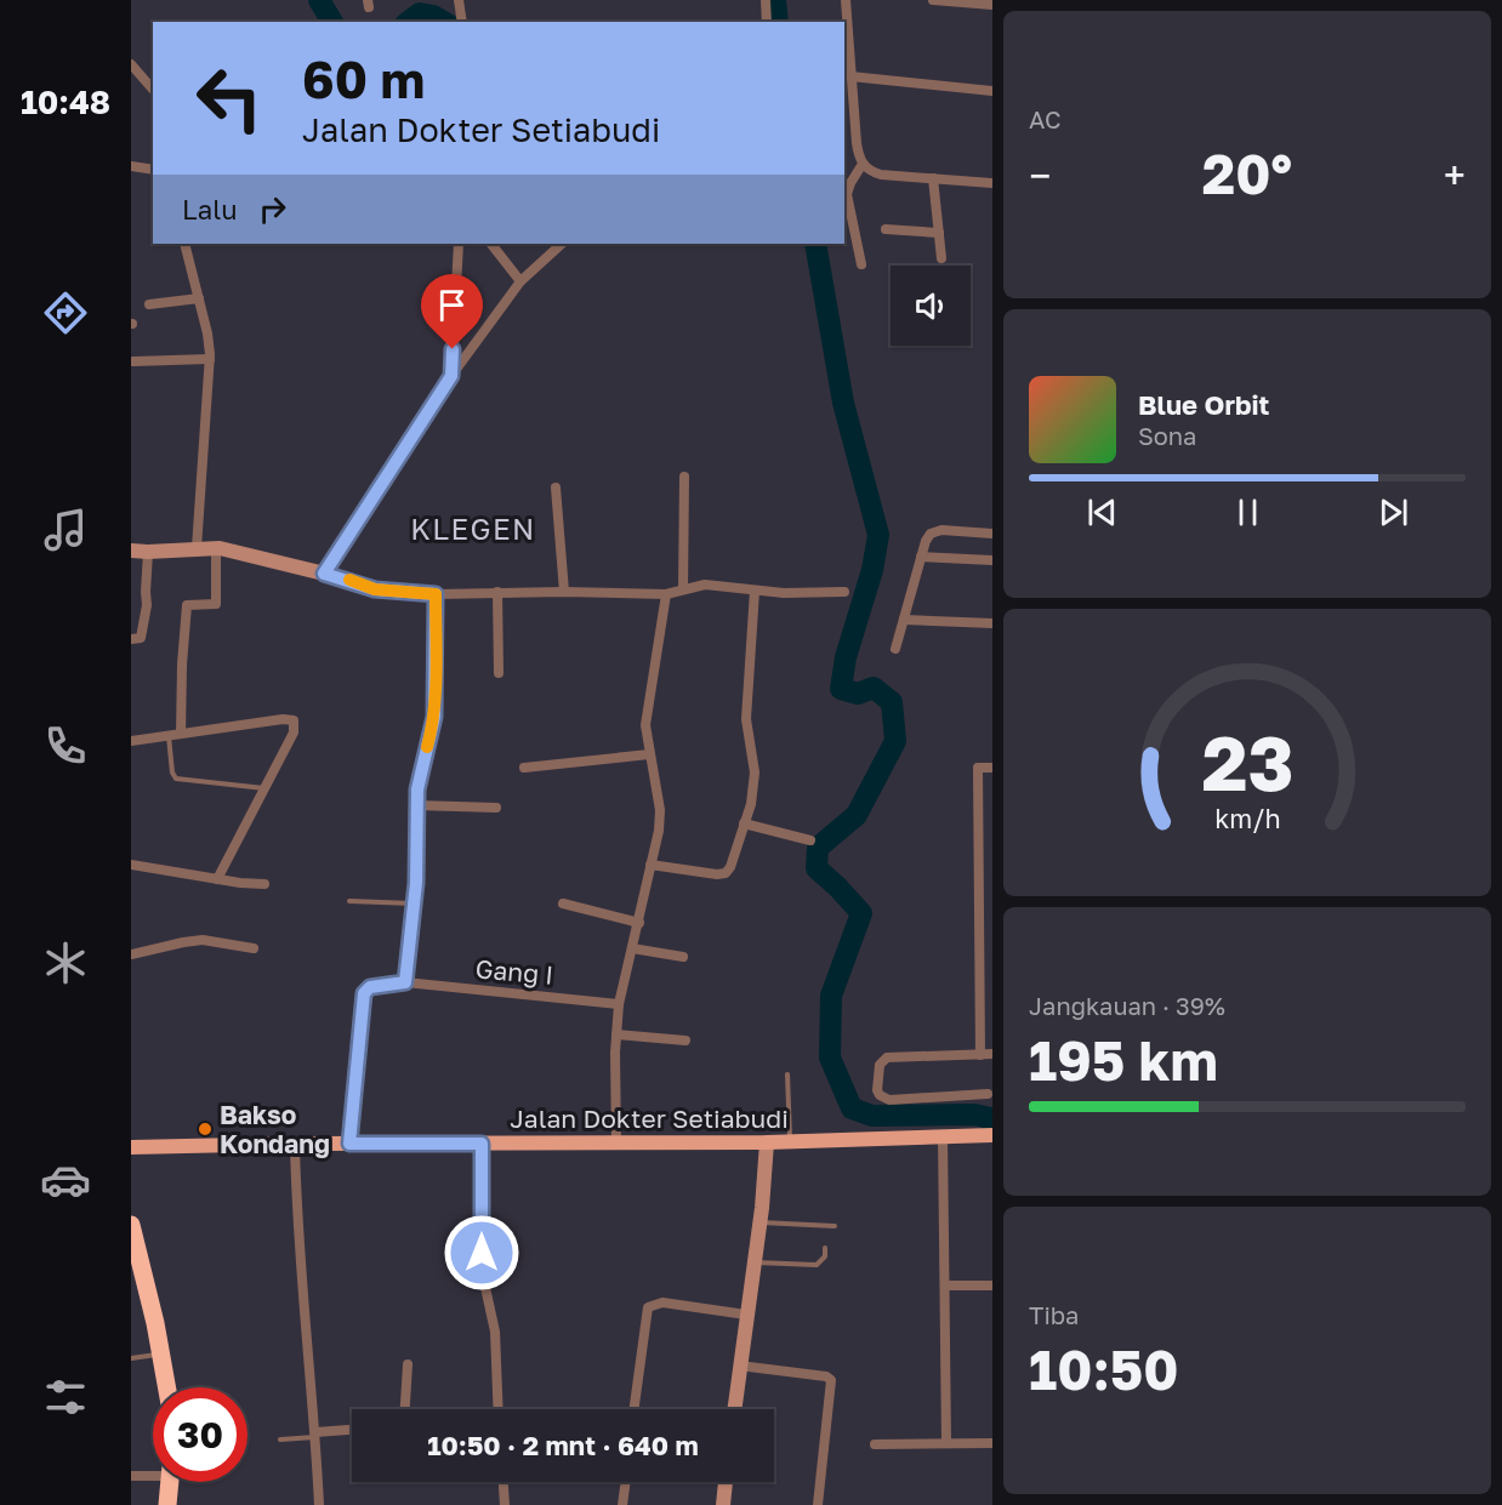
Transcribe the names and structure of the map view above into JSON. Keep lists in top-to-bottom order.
{
  "streets": {
    "main road": ["Jalan Dokter Setiabudi"],
    "street": ["Gang I"]
  },
  "districts": ["KLEGEN"],
  "places": ["Bakso Kondang"],
  "page": {
    "tabs": "10:48",
    "tile": [
      "AC",
      ["Jangkauan · 39%", "195 km"],
      ["Tiba", "10:50"]
    ],
    "turn": ["60 m", "Jalan Dokter Setiabudi"],
    "heat": ["−", "20°", "+"],
    "then": "Lalu",
    "song": ["Blue Orbit", "Sona"],
    "limit": "30",
    "trip": "10:50 · 2 mnt · 640 m",
    "gauge": ["23", "km/h"]
  }
}
